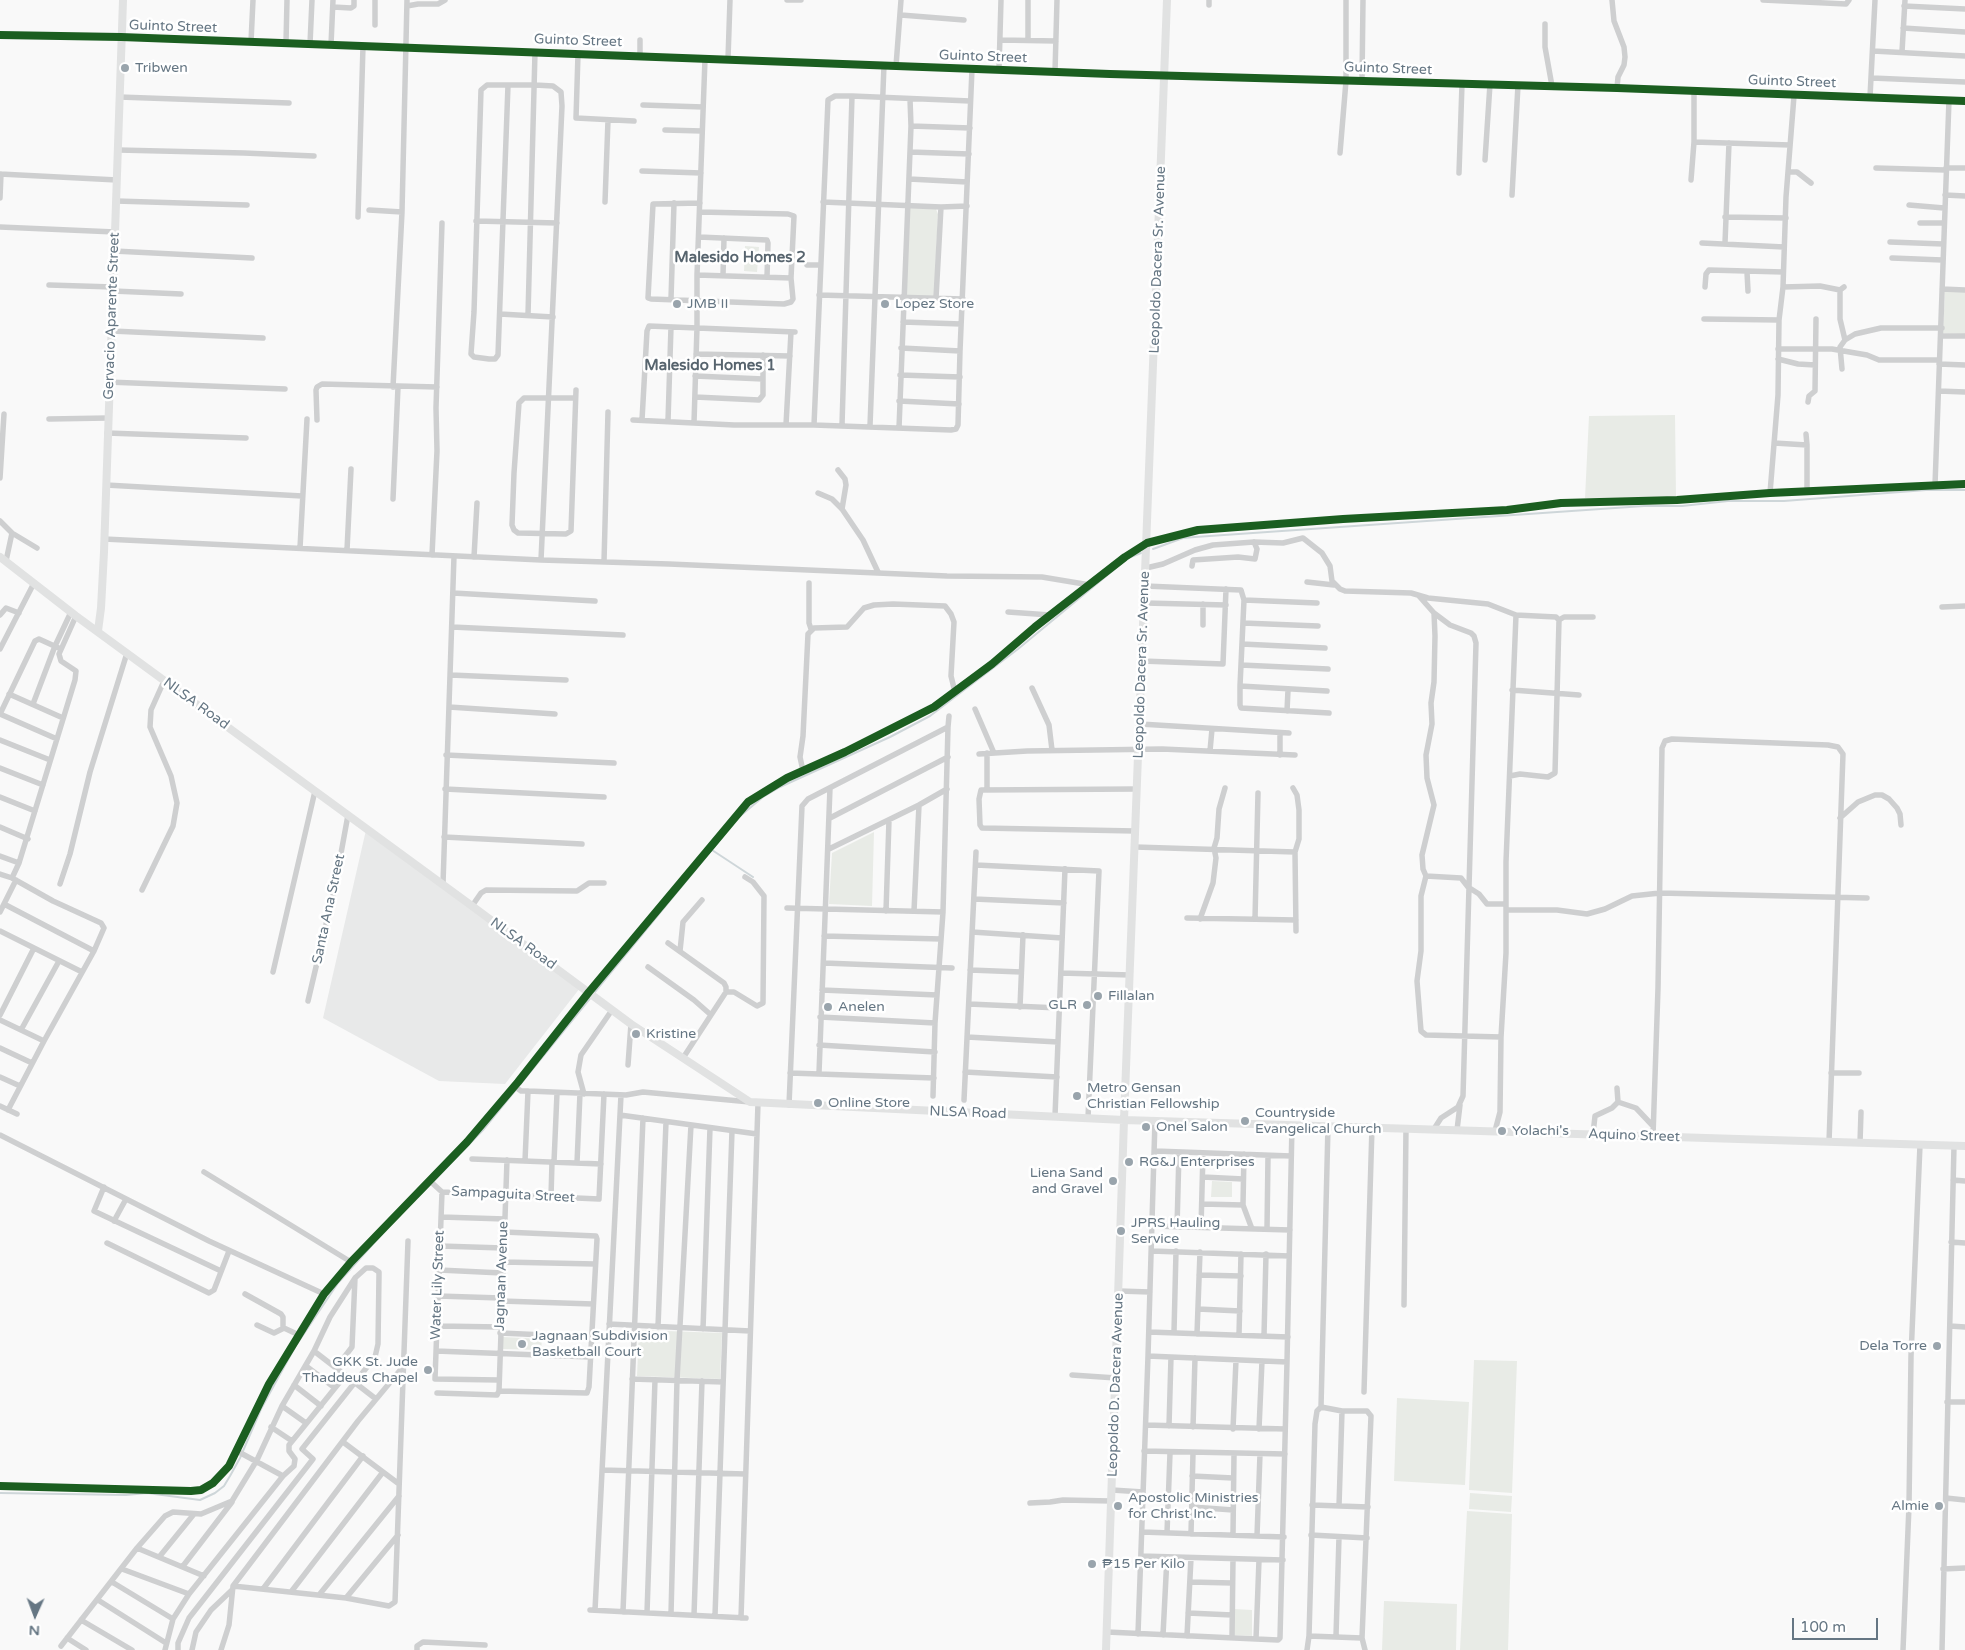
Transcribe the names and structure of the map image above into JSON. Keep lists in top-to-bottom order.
{
  "streets": {
    "main road": [
      "Leopoldo Dacera Sr. Avenue",
      "Gervacio Aparente Street",
      "NLSA Road",
      "Aquino Street",
      "Leopoldo D. Dacera Avenue"
    ],
    "street": [
      "Guinto Street",
      "Santa Ana Street",
      "Sampaguita Street",
      "Jagnaan Avenue",
      "Water Lily Street"
    ]
  },
  "crossings": [
    ["Guinto Street", "Leopoldo Dacera Sr. Avenue"],
    ["Guinto Street", "Gervacio Aparente Street"],
    ["Leopoldo Dacera Sr. Avenue", "NLSA Road"],
    ["Leopoldo Dacera Sr. Avenue", "Aquino Street"],
    ["Leopoldo Dacera Sr. Avenue", "Leopoldo D. Dacera Avenue"],
    ["Gervacio Aparente Street", "NLSA Road"],
    ["NLSA Road", "Santa Ana Street"],
    ["NLSA Road", "Aquino Street"],
    ["NLSA Road", "Leopoldo D. Dacera Avenue"],
    ["Aquino Street", "Leopoldo D. Dacera Avenue"],
    ["Sampaguita Street", "Jagnaan Avenue"],
    ["Sampaguita Street", "Water Lily Street"],
    ["Jagnaan Avenue", "Water Lily Street"]
  ],
  "districts": ["Malesido Homes 2", "Malesido Homes 1"],
  "places": [
    "Tribwen",
    "JMB II",
    "Lopez Store",
    "Fillalan",
    "GLR",
    "Anelen",
    "Kristine",
    "Metro Gensan Christian Fellowship",
    "Online Store",
    "Countryside Evangelical Church",
    "Onel Salon",
    "Yolachi's",
    "RG&J Enterprises",
    "Liena Sand and Gravel",
    "JPRS Hauling Service",
    "Jagnaan Subdivision Basketball Court",
    "Dela Torre",
    "GKK St. Jude Thaddeus Chapel",
    "Apostolic Ministries for Christ Inc.",
    "Almie",
    "₱15 Per Kilo"
  ],
  "scale_bar": "100 m",
  "north": "bottom"
}
